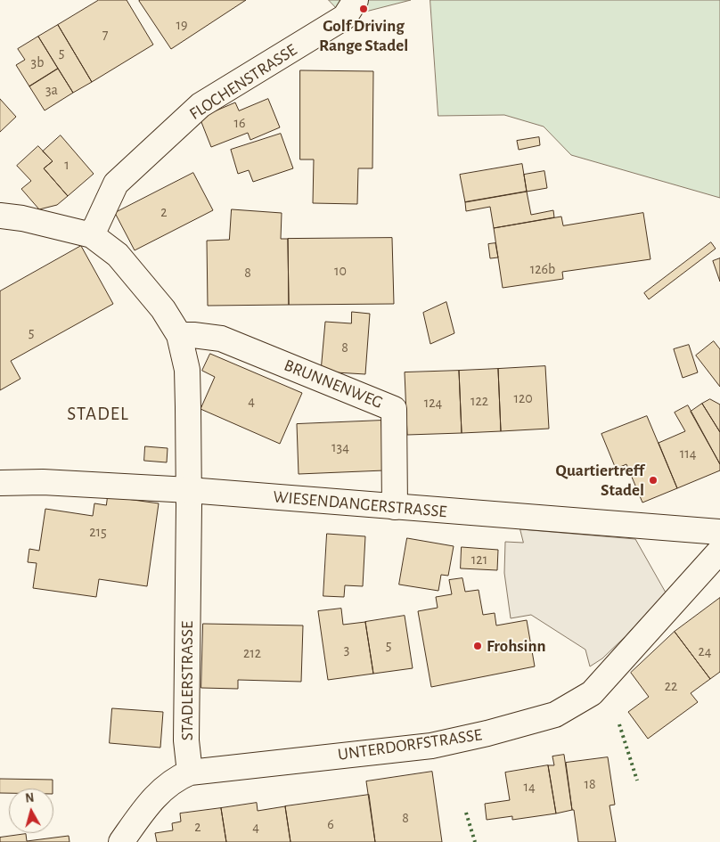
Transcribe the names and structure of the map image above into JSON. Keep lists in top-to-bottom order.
{
  "streets": {
    "street": [
      "FLOCHENSTRASSE",
      "BRUNNENWEG",
      "WIESENDANGERSTRASSE",
      "STADLERSTRASSE",
      "UNTERDORFSTRASSE"
    ]
  },
  "crossings": [
    ["FLOCHENSTRASSE", "STADLERSTRASSE"],
    ["BRUNNENWEG", "WIESENDANGERSTRASSE"],
    ["BRUNNENWEG", "STADLERSTRASSE"],
    ["WIESENDANGERSTRASSE", "STADLERSTRASSE"],
    ["STADLERSTRASSE", "UNTERDORFSTRASSE"]
  ],
  "districts": ["STADEL"],
  "places": ["Golf Driving Range Stadel", "Quartiertreff Stadel", "Frohsinn"],
  "house_numbers": [
    "19",
    "7",
    "5",
    "3b",
    "3a",
    "16",
    "1",
    "2",
    "126b",
    "10",
    "8",
    "5",
    "8",
    "120",
    "4",
    "122",
    "124",
    "134",
    "114",
    "215",
    "121",
    "5",
    "3",
    "24",
    "212",
    "22",
    "18",
    "14",
    "8",
    "6",
    "2",
    "4"
  ],
  "north": "top"
}
